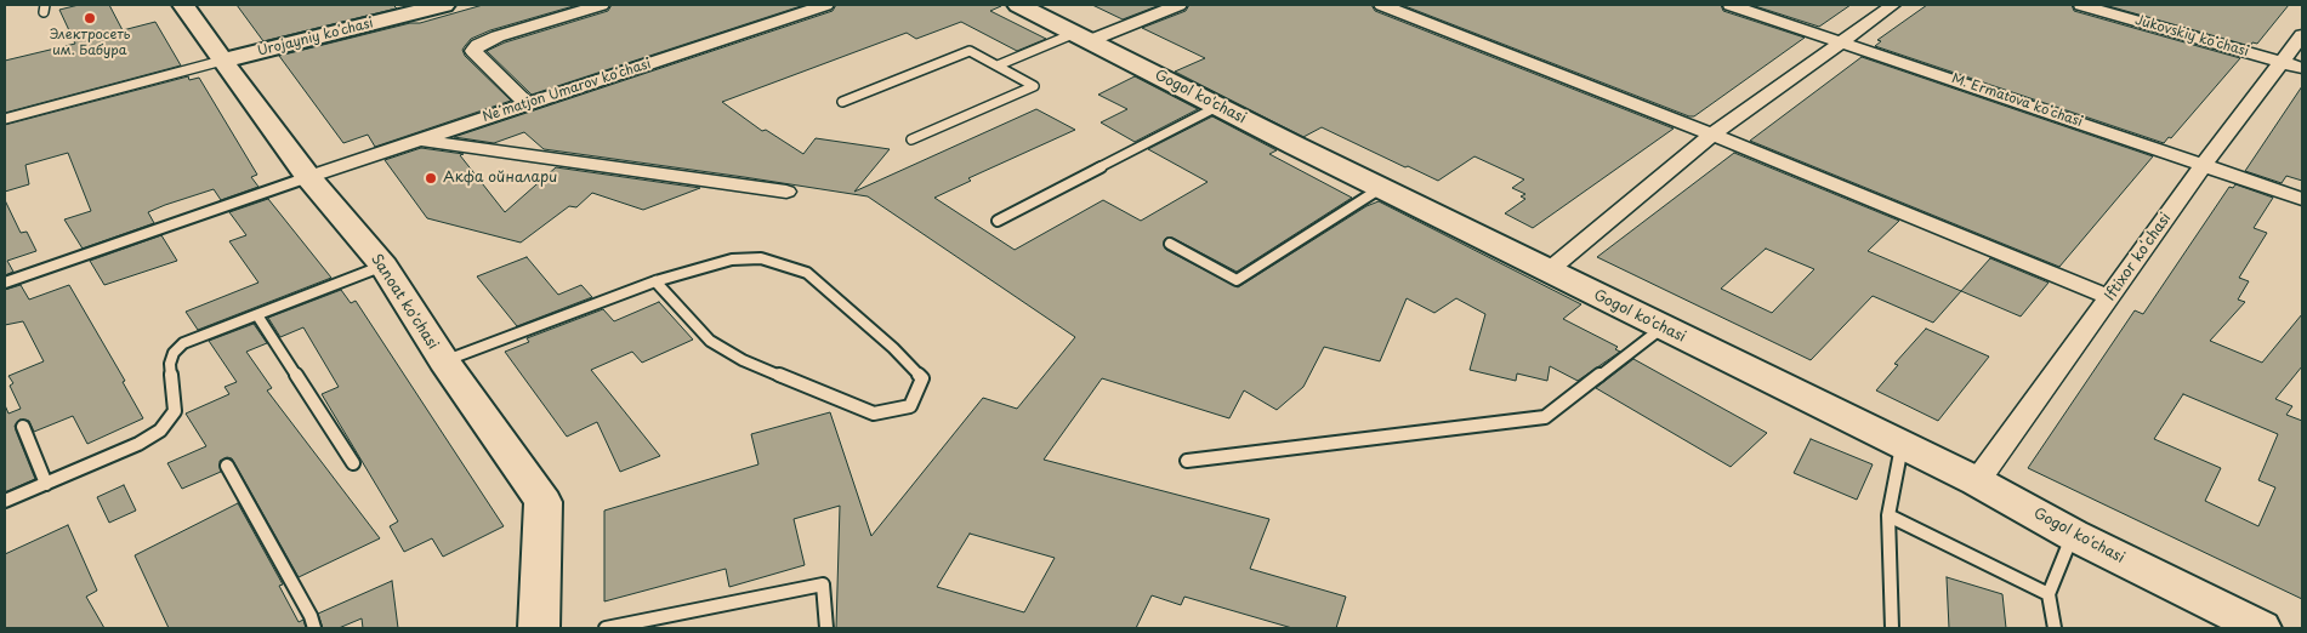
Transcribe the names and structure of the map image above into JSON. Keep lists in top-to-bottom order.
{
  "streets": {
    "main road": ["Urоjayniy koʻchasi", "Gogol ko'chasi", "Sanoat ko'chasi"],
    "street": [
      "Jukovskiy koʻchasi",
      "Neʻmatjon Umarov koʻchasi",
      "M. Ermatova koʻchasi",
      "Iftixor koʻchasi"
    ]
  },
  "crossings": [
    ["Jukovskiy koʻchasi", "Iftixor koʻchasi"],
    ["Urоjayniy koʻchasi", "Sanoat ko'chasi"],
    ["Neʻmatjon Umarov koʻchasi", "Sanoat ko'chasi"],
    ["Gogol ko'chasi", "Iftixor koʻchasi"],
    ["M. Ermatova koʻchasi", "Iftixor koʻchasi"]
  ],
  "places": ["Электросеть им. Бабура", "Акфа ойналари"]
}
